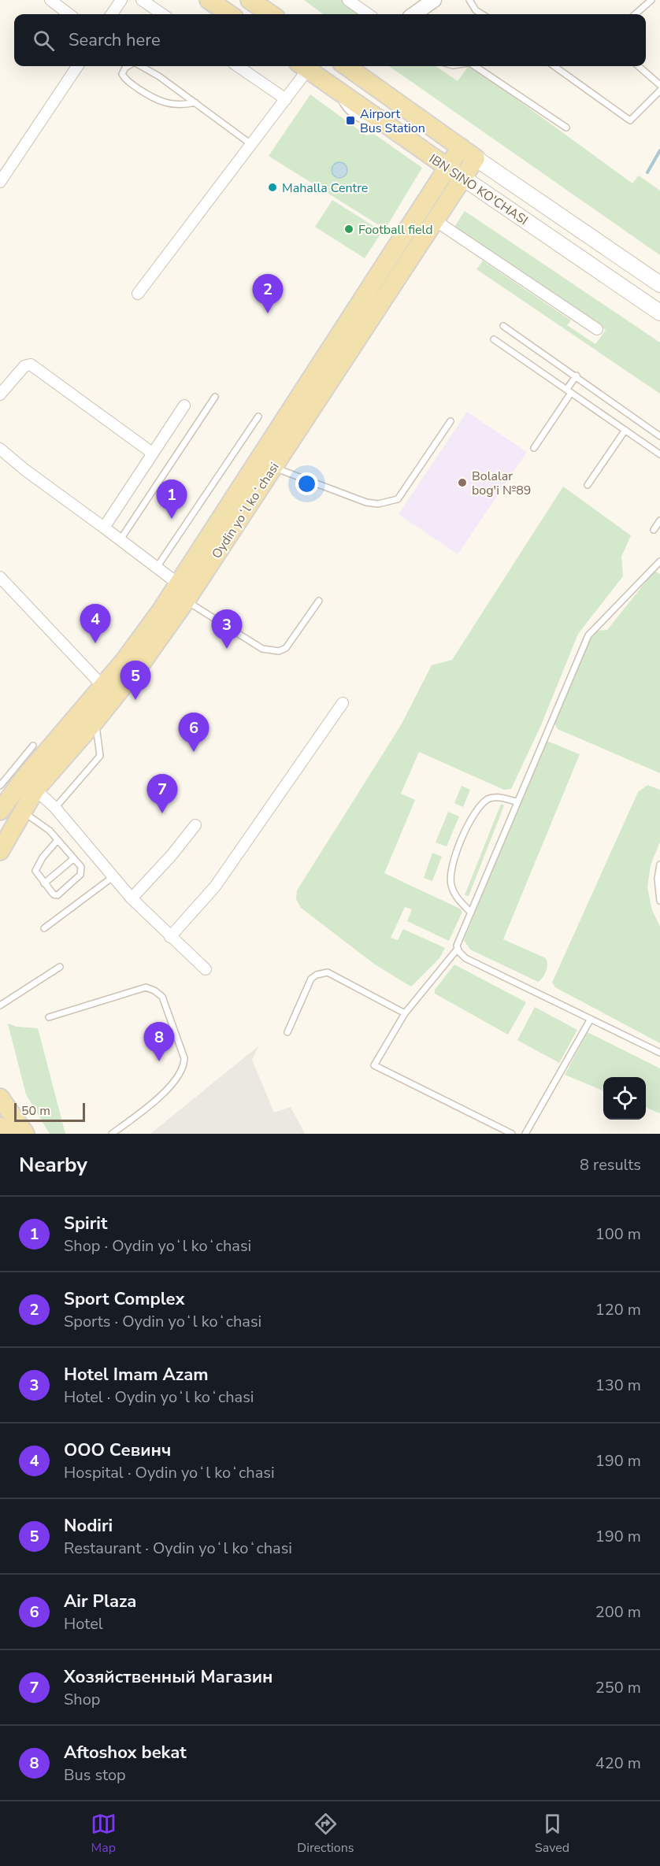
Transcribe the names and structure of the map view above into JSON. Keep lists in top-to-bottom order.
{
  "streets": {
    "main road": ["IBN SINO KO'CHASI", "Oydin yoʻl koʻchasi"]
  },
  "crossings": [
    ["IBN SINO KO'CHASI", "Oydin yoʻl koʻchasi"]
  ],
  "places": {
    "transit": ["Airport Bus Station"],
    "other": ["Mahalla Centre", "Football field", "Bolalar bog'i №89"]
  },
  "scale_bar": "50 m",
  "page": {
    "search": "Search here",
    "pins": [
      "2",
      "1",
      "4",
      "3",
      "5",
      "6",
      "7",
      "8"
    ],
    "scale": "50 m",
    "heading": ["Nearby", "8 results"],
    "list": [
      {
        "mark": "1",
        "name": "Spirit",
        "note": "Shop · Oydin yoʻl koʻchasi",
        "value": "100 m"
      },
      {
        "mark": "2",
        "name": "Sport Complex",
        "note": "Sports · Oydin yoʻl koʻchasi",
        "value": "120 m"
      },
      {
        "mark": "3",
        "name": "Hotel Imam Azam",
        "note": "Hotel · Oydin yoʻl koʻchasi",
        "value": "130 m"
      },
      {
        "mark": "4",
        "name": "ООО Севинч",
        "note": "Hospital · Oydin yoʻl koʻchasi",
        "value": "190 m"
      },
      {
        "mark": "5",
        "name": "Nodiri",
        "note": "Restaurant · Oydin yoʻl koʻchasi",
        "value": "190 m"
      },
      {
        "mark": "6",
        "name": "Air Plaza",
        "note": "Hotel",
        "value": "200 m"
      },
      {
        "mark": "7",
        "name": "Хозяйственный Магазин",
        "note": "Shop",
        "value": "250 m"
      },
      {
        "mark": "8",
        "name": "Aftoshox bekat",
        "note": "Bus stop",
        "value": "420 m"
      }
    ],
    "nav": ["Map", "Directions", "Saved"]
  }
}
